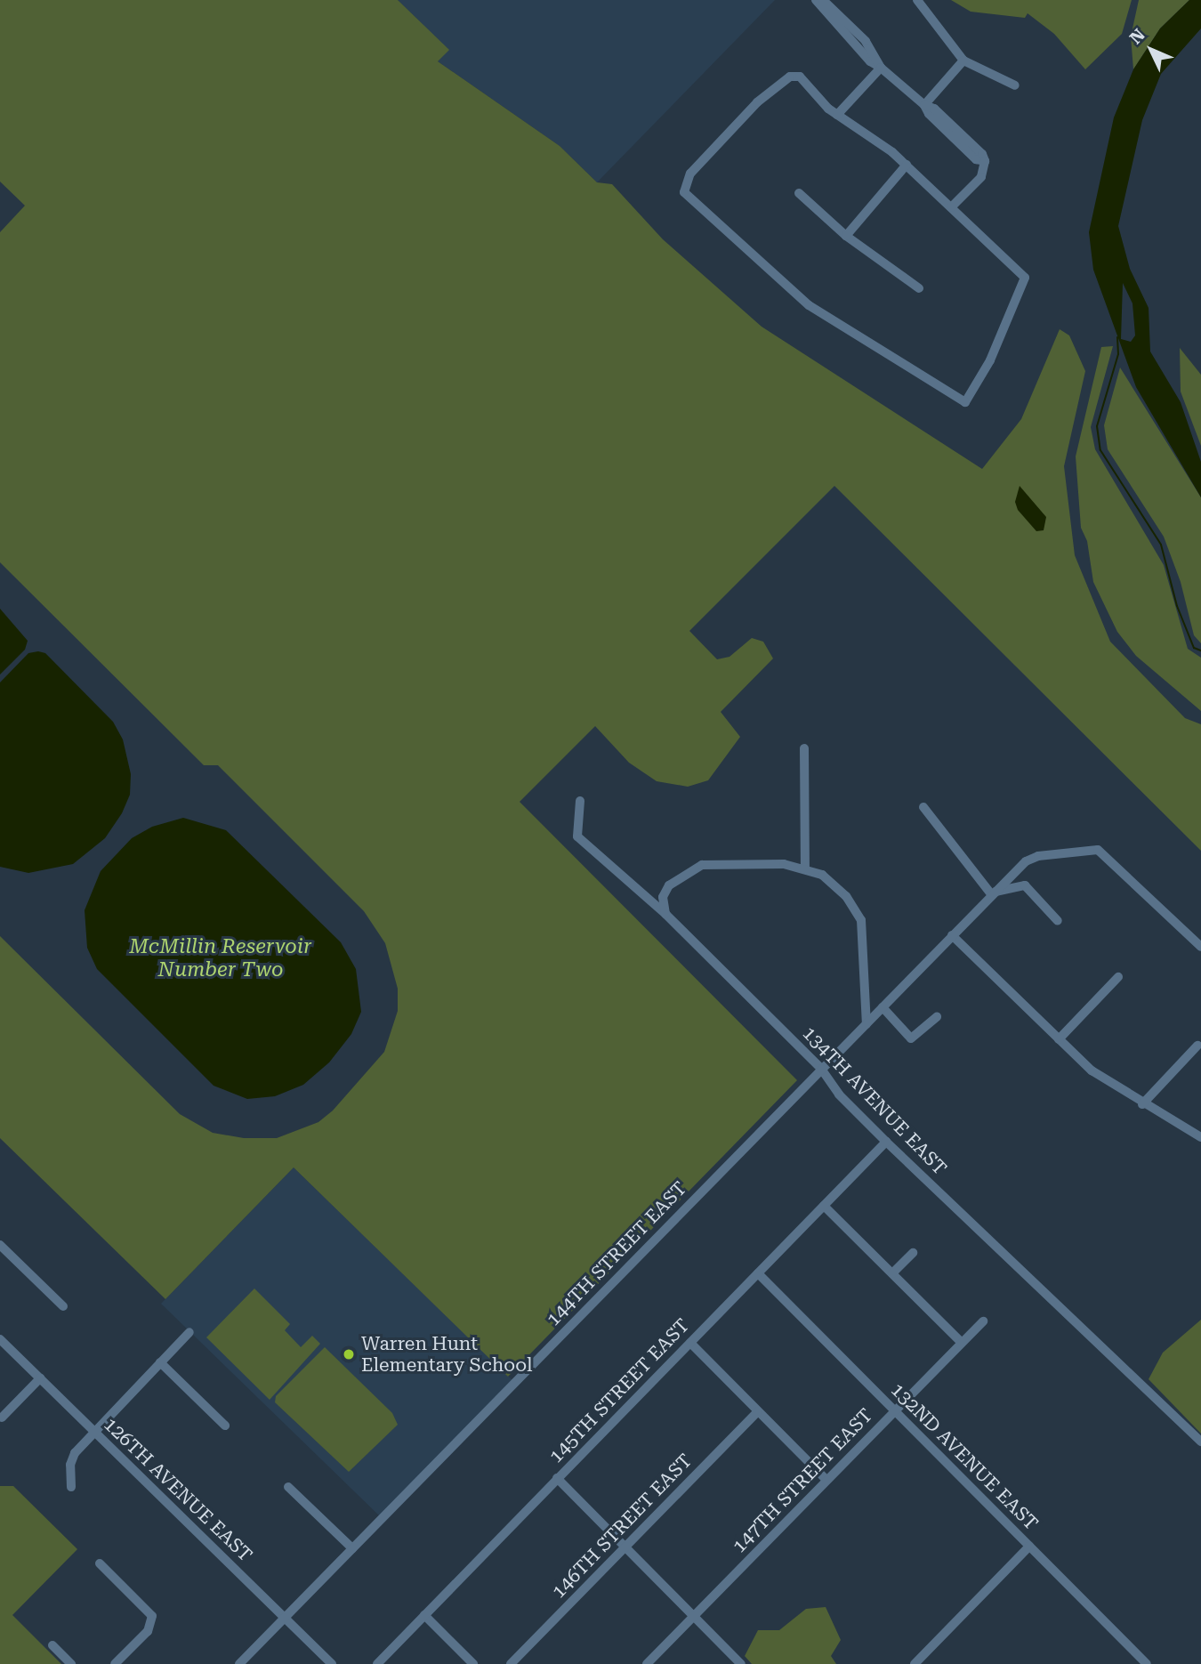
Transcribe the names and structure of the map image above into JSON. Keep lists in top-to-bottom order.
{
  "streets": {
    "street": [
      "134TH AVENUE EAST",
      "144TH STREET EAST",
      "145TH STREET EAST",
      "132ND AVENUE EAST",
      "147TH STREET EAST",
      "126TH AVENUE EAST",
      "146TH STREET EAST"
    ]
  },
  "crossings": [
    ["134TH AVENUE EAST", "144TH STREET EAST"],
    ["134TH AVENUE EAST", "145TH STREET EAST"],
    ["144TH STREET EAST", "126TH AVENUE EAST"],
    ["145TH STREET EAST", "132ND AVENUE EAST"],
    ["132ND AVENUE EAST", "147TH STREET EAST"]
  ],
  "water": ["McMillin Reservoir Number Two"],
  "places": ["Warren Hunt Elementary School"],
  "north": "top left"
}
